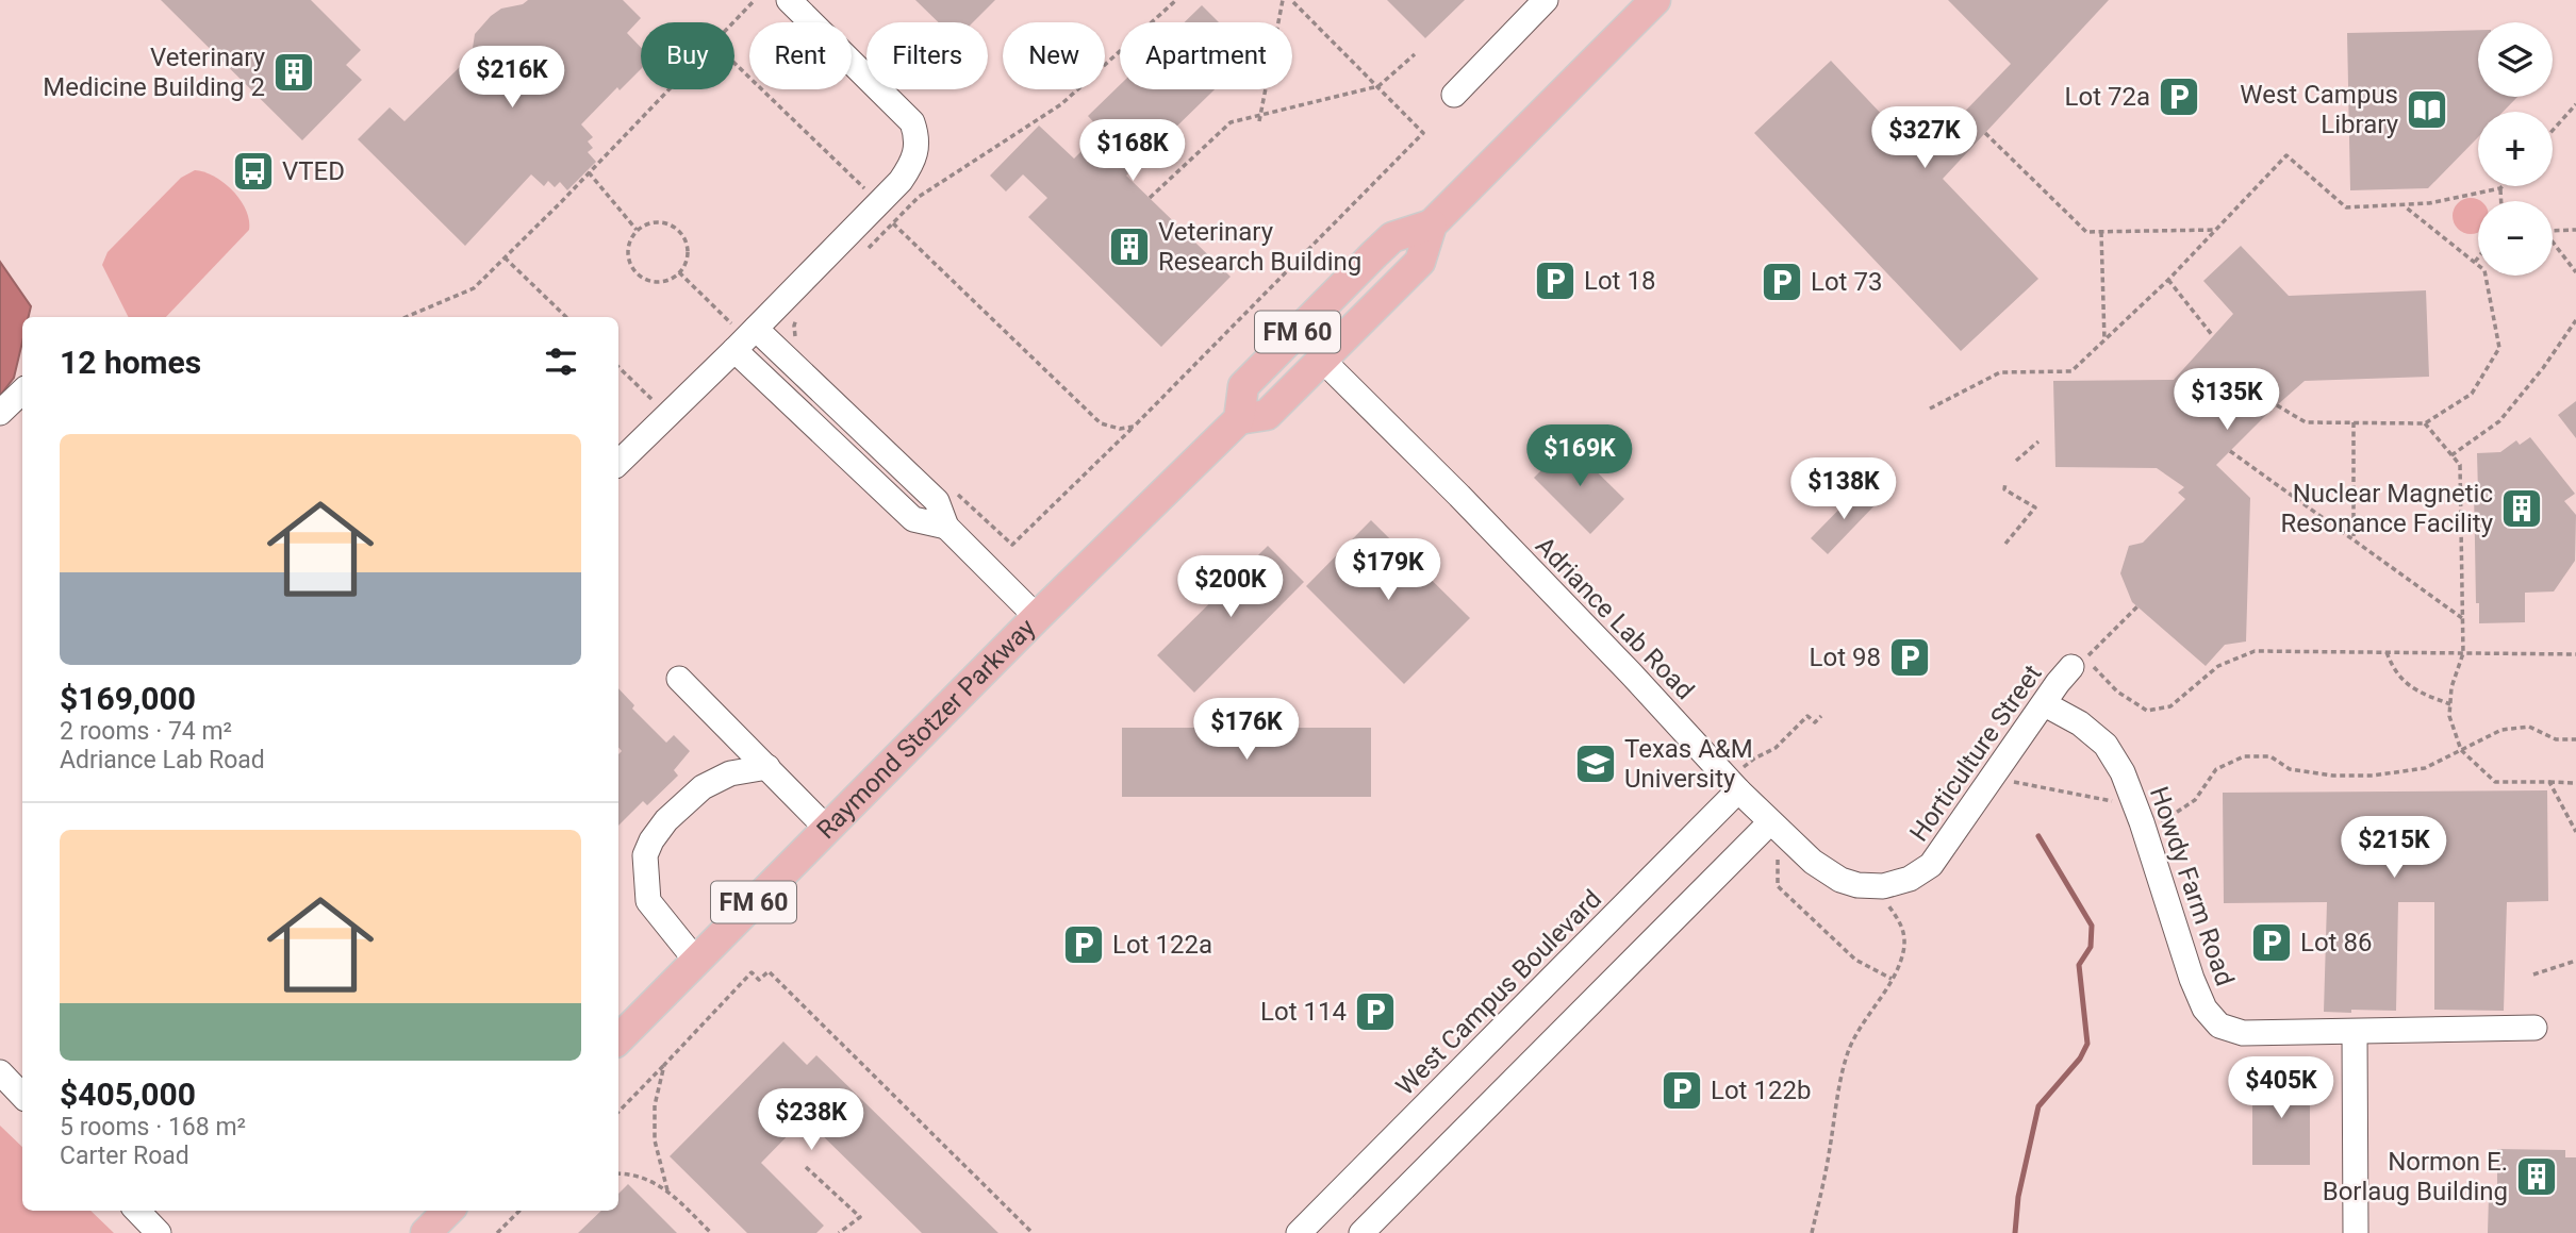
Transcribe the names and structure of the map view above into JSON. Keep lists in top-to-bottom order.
{
  "streets": {
    "main road": ["FM 60", "Raymond Stotzer Parkway"],
    "street": [
      "Adriance Lab Road",
      "Horticulture Street",
      "Howdy Farm Road",
      "West Campus Boulevard"
    ]
  },
  "crossings": [
    ["Adriance Lab Road", "Raymond Stotzer Parkway"],
    ["Adriance Lab Road", "Horticulture Street"],
    ["Adriance Lab Road", "West Campus Boulevard"],
    ["Horticulture Street", "Howdy Farm Road"]
  ],
  "places": {
    "building": [
      "Veterinary Medicine Building 2",
      "Veterinary Research Building",
      "Nuclear Magnetic Resonance Facility",
      "Normon E. Borlaug Building"
    ],
    "parking": [
      "Lot 72a",
      "Lot 18",
      "Lot 73",
      "Lot 98",
      "Lot 86",
      "Lot 122a",
      "Lot 114",
      "Lot 122b"
    ],
    "library": ["West Campus Library"],
    "bus stop": ["VTED"],
    "school or university": ["Texas A&M University"]
  },
  "page": {
    "map_buttons": ["+", "−"],
    "chip": [
      "Buy",
      "Rent",
      "Filters",
      "New",
      "Apartment"
    ],
    "price": [
      "$216K",
      "$327K",
      "$168K",
      "$135K",
      "$169K",
      "$138K",
      "$179K",
      "$200K",
      "$176K",
      "$215K",
      "$405K",
      "$238K"
    ],
    "heading": "12 homes",
    "list": [
      {
        "name": "$169,000",
        "note": "2 rooms · 74 m² · Adriance Lab Road"
      },
      {
        "name": "$405,000",
        "note": "5 rooms · 168 m² · Carter Road"
      }
    ]
  }
}
